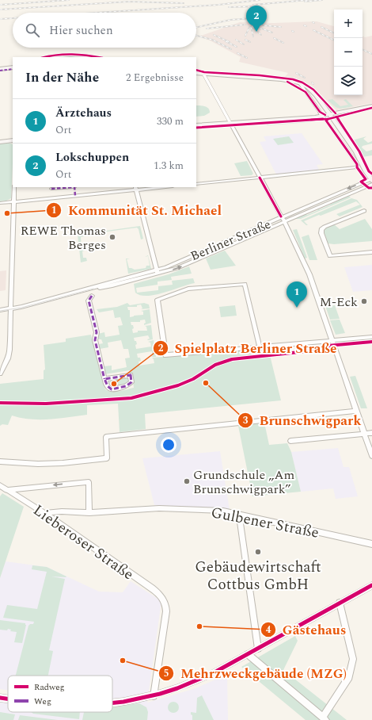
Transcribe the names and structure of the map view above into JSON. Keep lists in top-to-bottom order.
{
  "streets": {
    "street": ["Berliner Straße", "Gulbener Straße", "Lieberoser Straße"]
  },
  "crossings": [
    ["Gulbener Straße", "Lieberoser Straße"]
  ],
  "places": [
    "Kommunität St. Michael",
    "REWE Thomas Berges",
    "M-Eck",
    "Brunschwigpark",
    "Spielplatz Berliner Straße",
    "Grundschule „Am Brunschwigpark”",
    "Gebäudewirtschaft Cottbus GmbH",
    "Gästehaus",
    "Mehrzweckgebäude (MZG)"
  ],
  "legend": ["Radweg", "Weg"],
  "page": {
    "pins": ["2", "1"],
    "map_buttons": ["+", "−"],
    "search": "Hier suchen",
    "heading": ["In der Nähe", "2 Ergebnisse"],
    "list": [
      {
        "mark": "1",
        "name": "Ärztehaus",
        "note": "Ort",
        "value": "330 m"
      },
      {
        "mark": "2",
        "name": "Lokschuppen",
        "note": "Ort",
        "value": "1.3 km"
      }
    ]
  }
}
